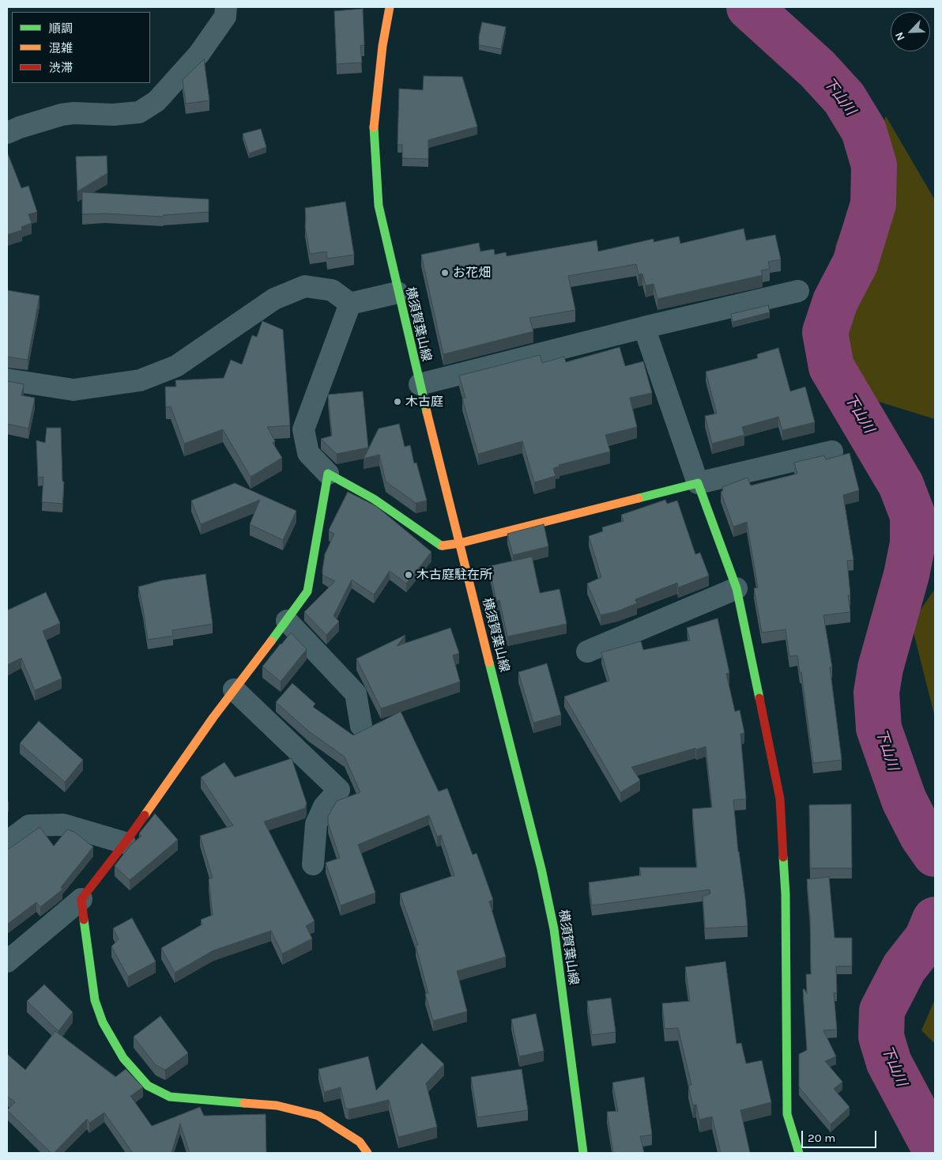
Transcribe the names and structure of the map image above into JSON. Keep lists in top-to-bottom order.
{
  "streets": {
    "street": ["横須賀葉山線"]
  },
  "water": ["下山川"],
  "places": ["お花畑", "木古庭", "木古庭駐在所"],
  "legend": ["順調", "混雑", "渋滞"],
  "scale_bar": "20 m",
  "north": "bottom left"
}
